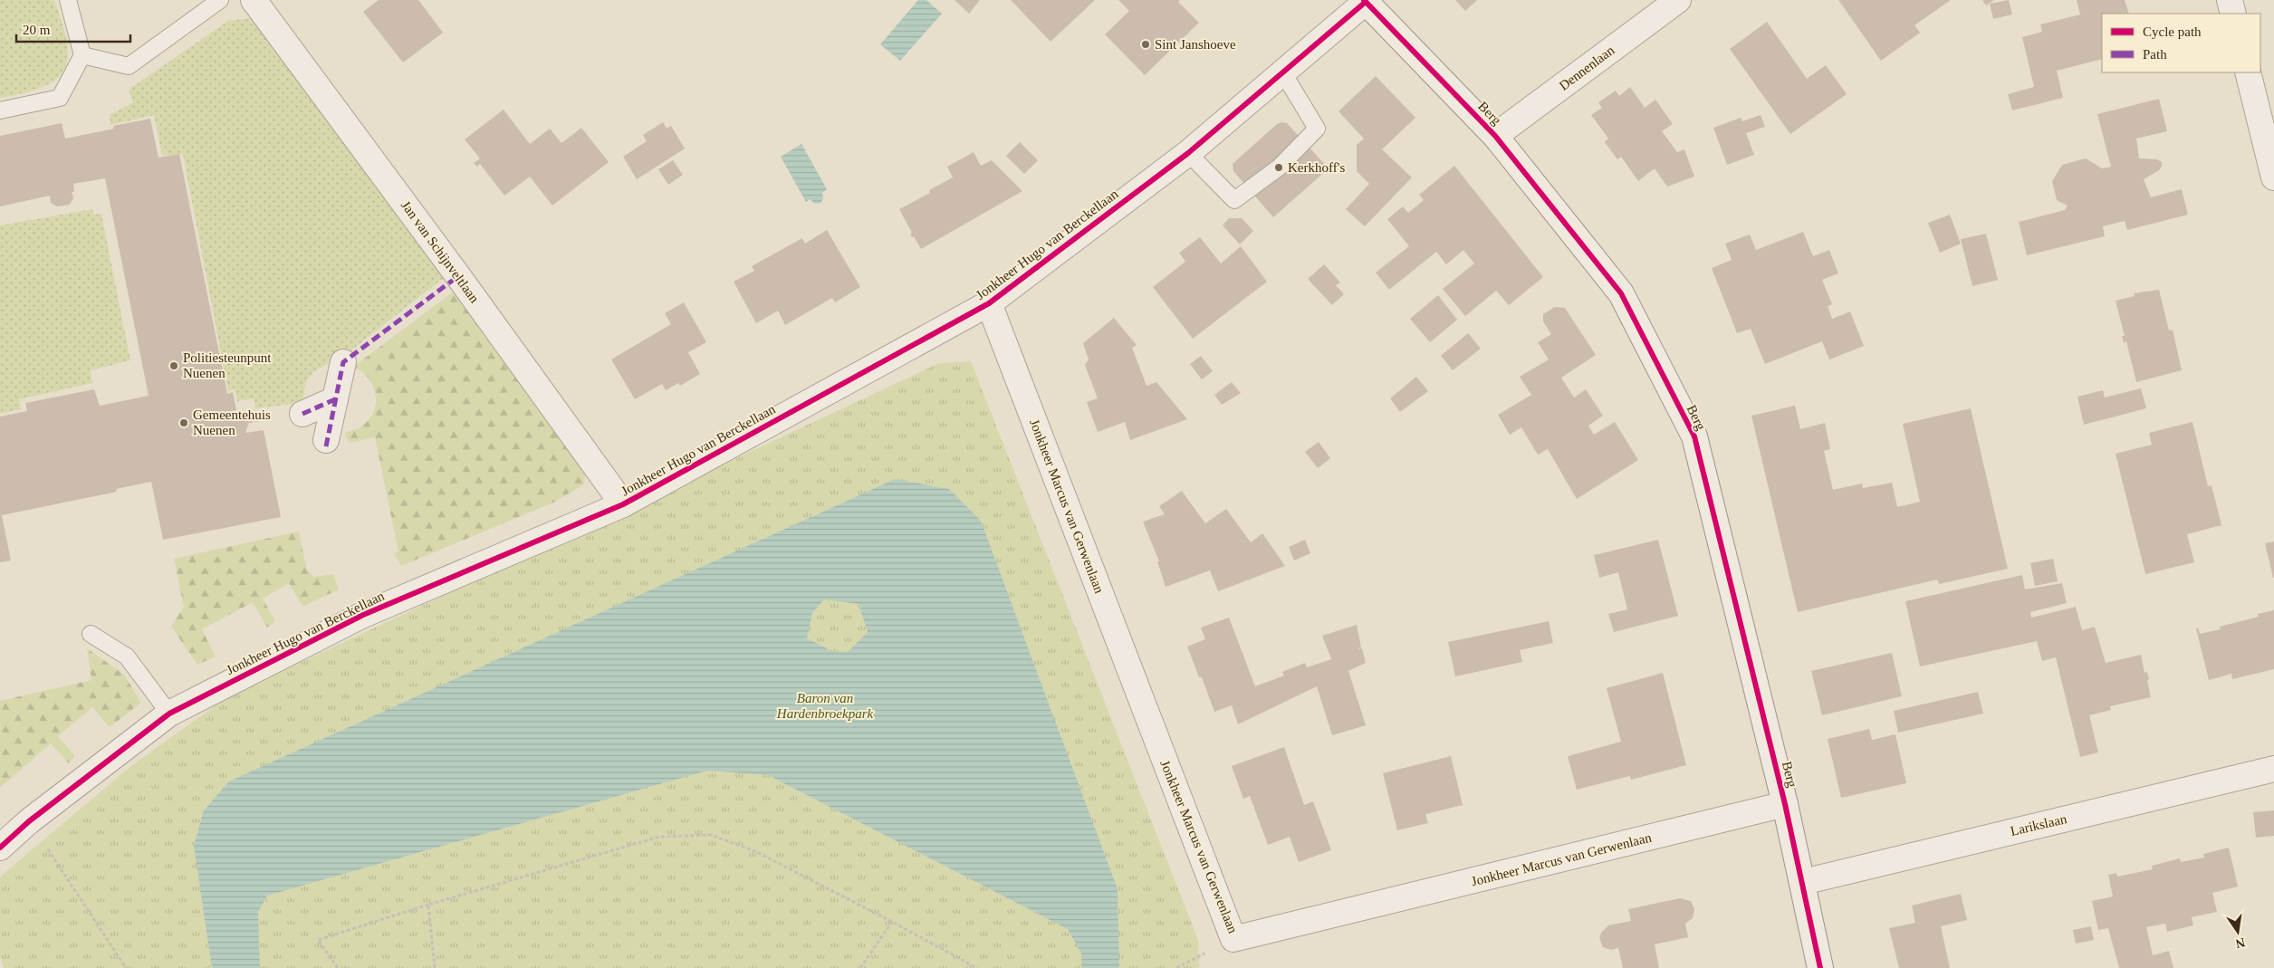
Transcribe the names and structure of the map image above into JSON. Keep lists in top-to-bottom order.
{
  "streets": {
    "street": [
      "Dennenlaan",
      "Berg",
      "Jonkheer Hugo van Berckellaan",
      "Jan van Schijnveltlaan",
      "Jonkheer Marcus van Gerwenlaan",
      "Larikslaan"
    ]
  },
  "crossings": [
    ["Dennenlaan", "Berg"],
    ["Berg", "Jonkheer Hugo van Berckellaan"],
    ["Berg", "Jonkheer Marcus van Gerwenlaan"],
    ["Berg", "Larikslaan"],
    ["Jonkheer Hugo van Berckellaan", "Jan van Schijnveltlaan"],
    ["Jonkheer Hugo van Berckellaan", "Jonkheer Marcus van Gerwenlaan"]
  ],
  "parks": ["Baron van Hardenbroekpark"],
  "places": [
    "Sint Janshoeve",
    "Kerkhoff's",
    "Politiesteunpunt Nuenen",
    "Gemeentehuis Nuenen"
  ],
  "legend": ["Cycle path", "Path"],
  "scale_bar": "20 m",
  "north": "bottom"
}
